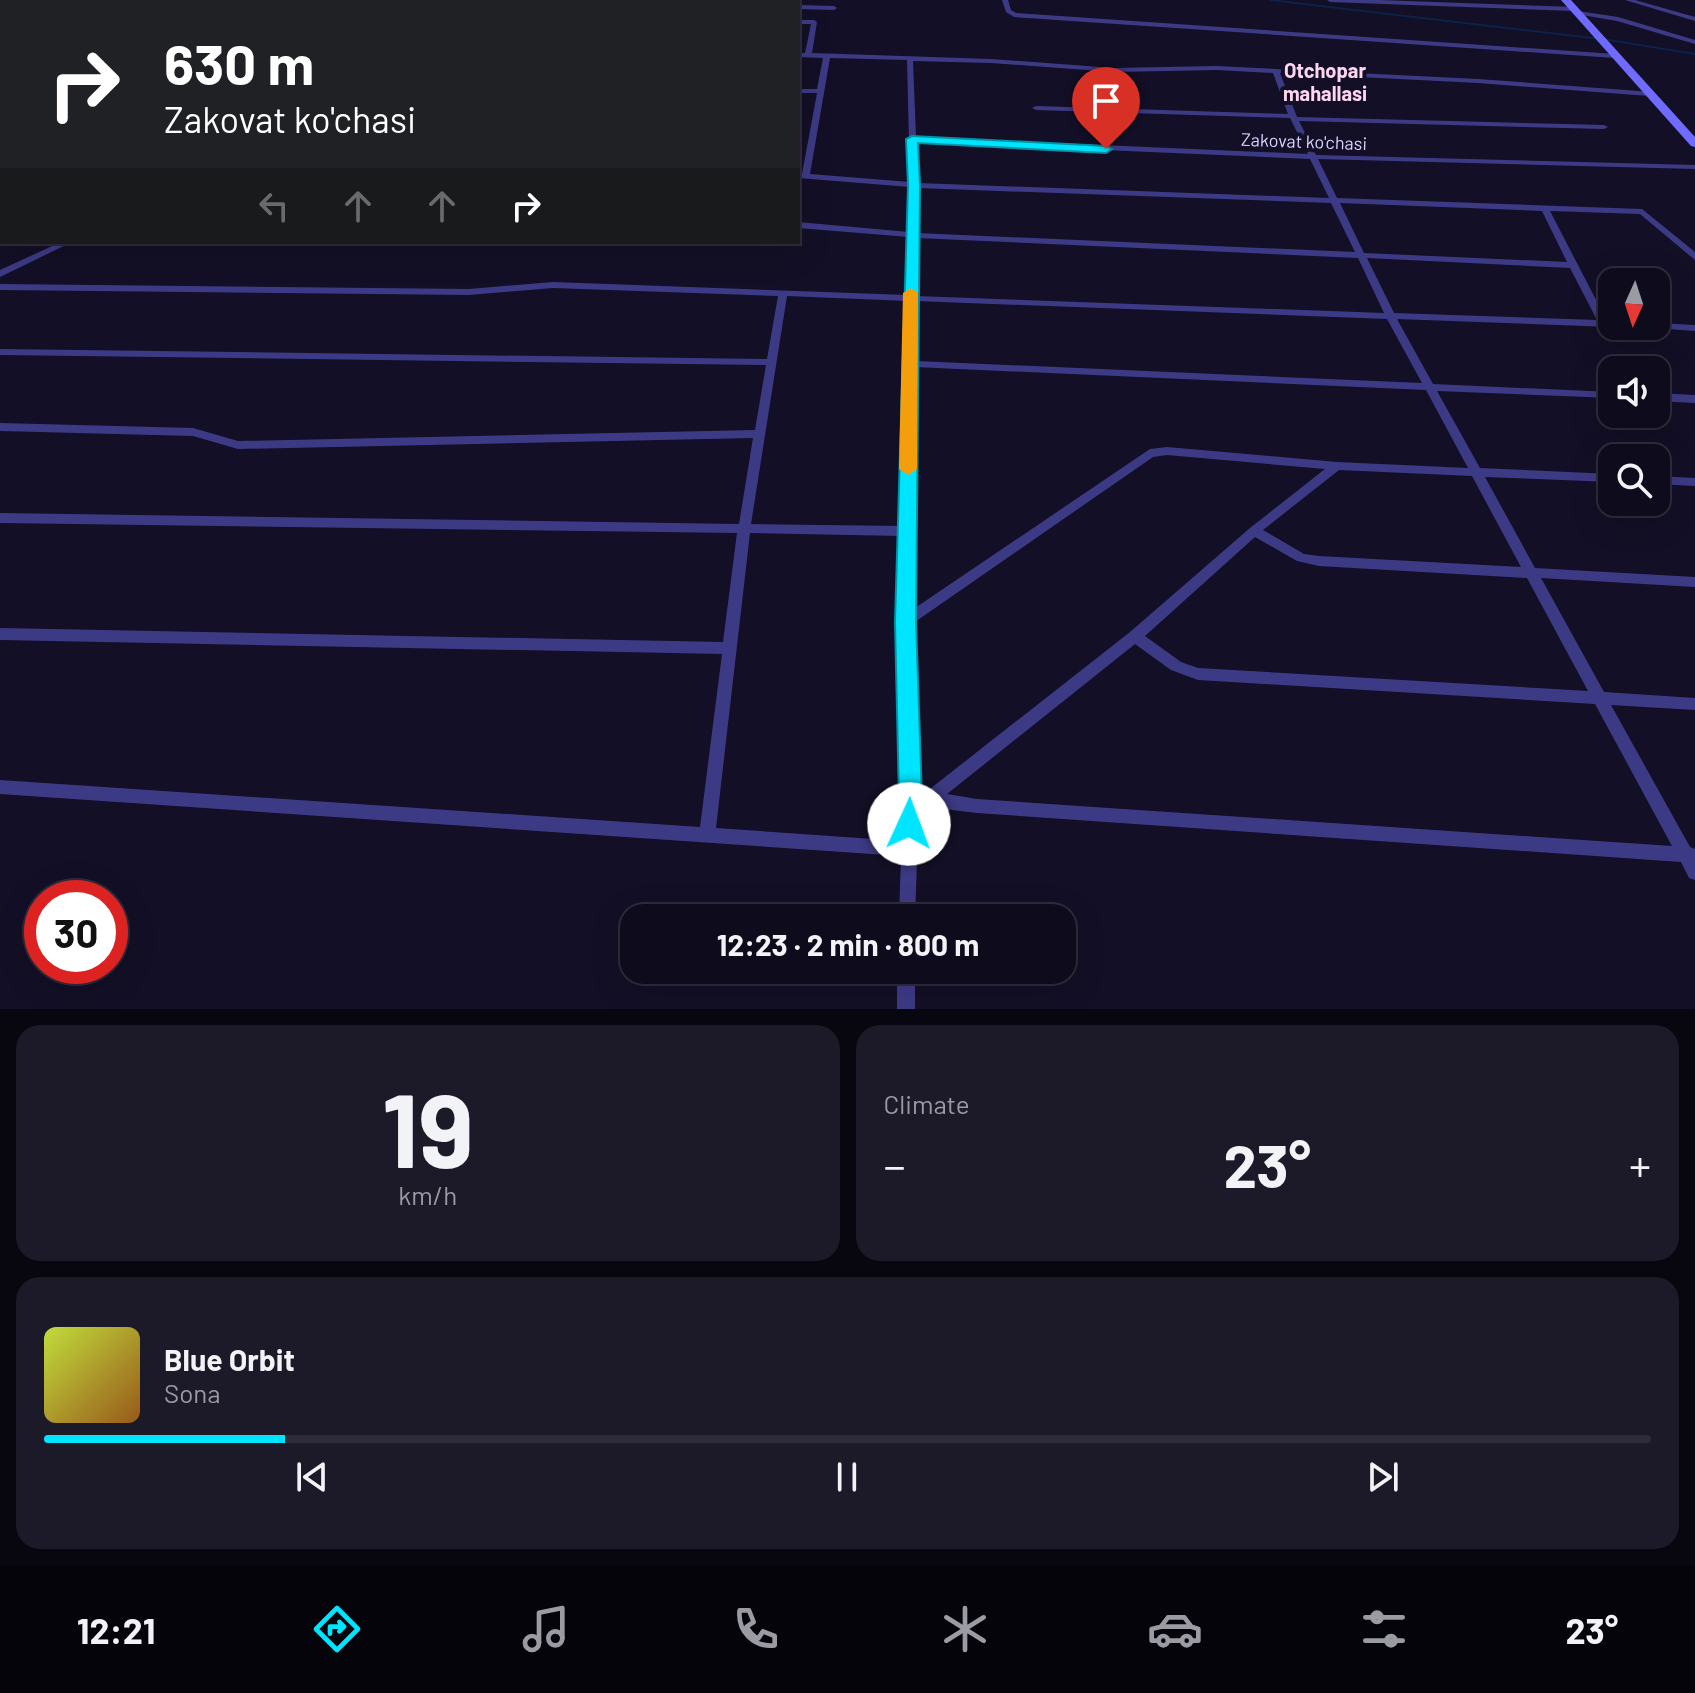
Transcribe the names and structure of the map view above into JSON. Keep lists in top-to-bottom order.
{
  "streets": {
    "street": ["Zakovat ko'chasi"]
  },
  "districts": ["Otchopar mahallasi"],
  "north": "bottom",
  "page": {
    "turn": ["630 m", "Zakovat ko'chasi"],
    "limit": "30",
    "trip": "12:23 · 2 min · 800 m",
    "tile": [
      ["19", "km/h"],
      "Climate"
    ],
    "heat": ["−", "23°", "+"],
    "song": ["Blue Orbit", "Sona"],
    "tabs": ["12:21", "23°"]
  }
}
